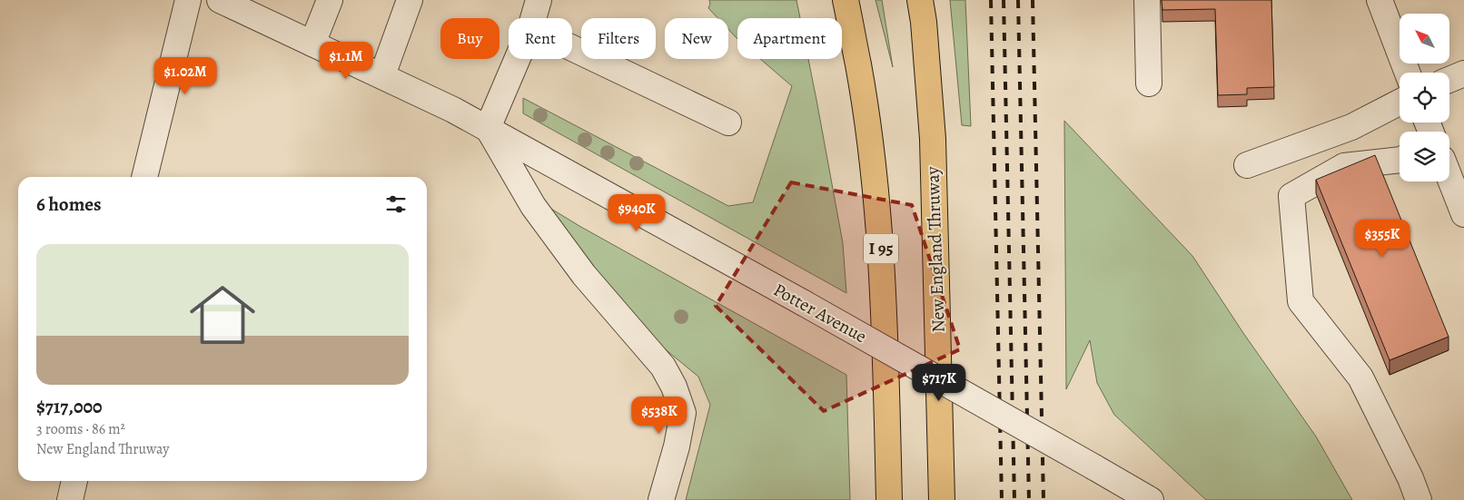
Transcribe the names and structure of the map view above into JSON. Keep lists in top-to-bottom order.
{
  "streets": {
    "highway": ["I 95", "New England Thruway"],
    "street": ["Potter Avenue"]
  },
  "north": "top left",
  "page": {
    "chip": [
      "Buy",
      "Rent",
      "Filters",
      "New",
      "Apartment"
    ],
    "price": [
      "$1.1M",
      "$1.02M",
      "$940K",
      "$355K",
      "$717K",
      "$538K"
    ],
    "heading": "6 homes",
    "list": [
      {
        "name": "$717,000",
        "note": "3 rooms · 86 m² · New England Thruway"
      }
    ]
  }
}
